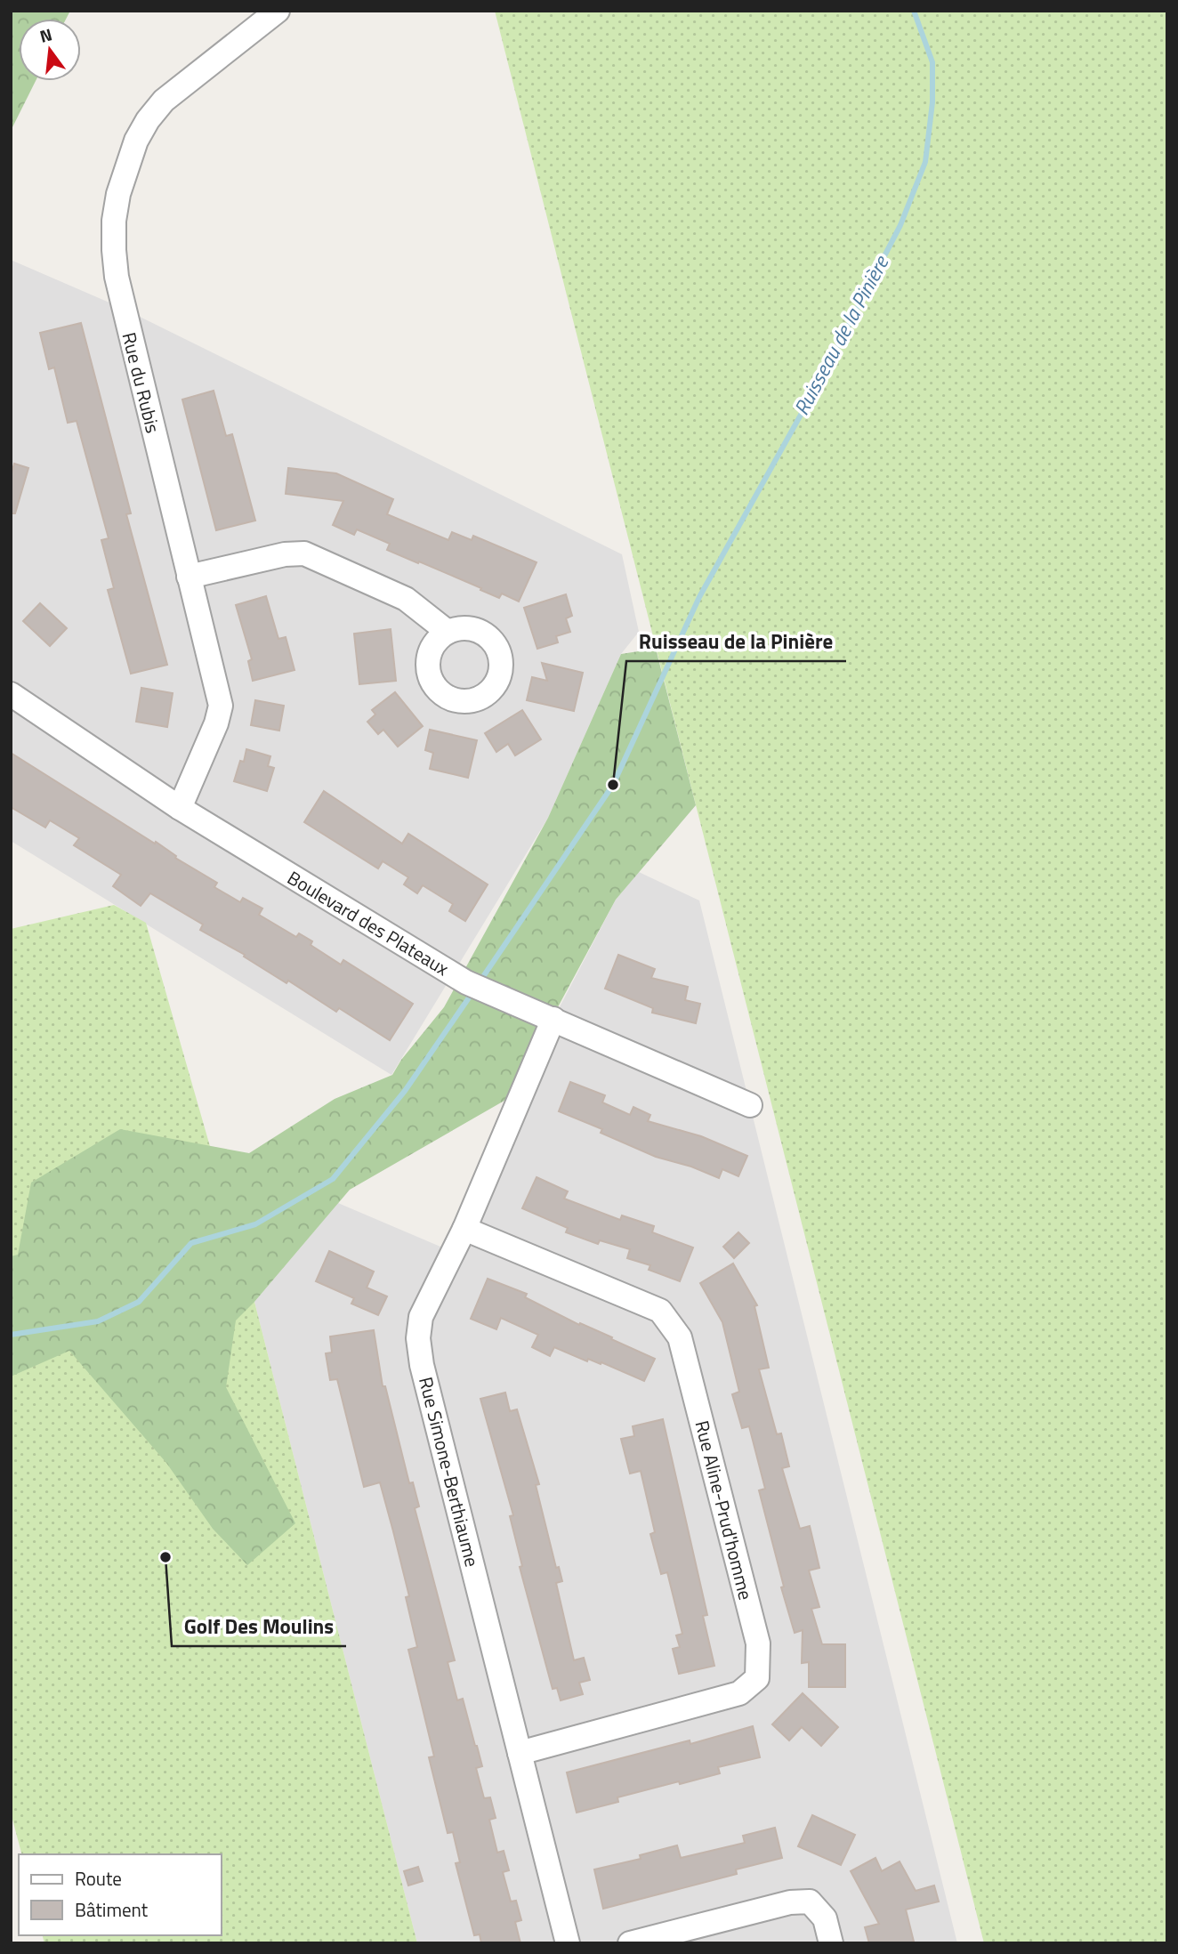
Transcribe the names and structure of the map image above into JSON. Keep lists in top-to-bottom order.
{
  "streets": {
    "street": [
      "Rue du Rubis",
      "Boulevard des Plateaux",
      "Rue Simone-Berthiaume",
      "Rue Aline-Prud'homme"
    ]
  },
  "crossings": [
    ["Rue du Rubis", "Boulevard des Plateaux"],
    ["Boulevard des Plateaux", "Rue Simone-Berthiaume"],
    ["Rue Simone-Berthiaume", "Rue Aline-Prud'homme"]
  ],
  "water": ["Ruisseau de la Pinière"],
  "places": ["Ruisseau de la Pinière", "Golf Des Moulins"],
  "legend": ["Route", "Bâtiment"],
  "north": "top"
}
